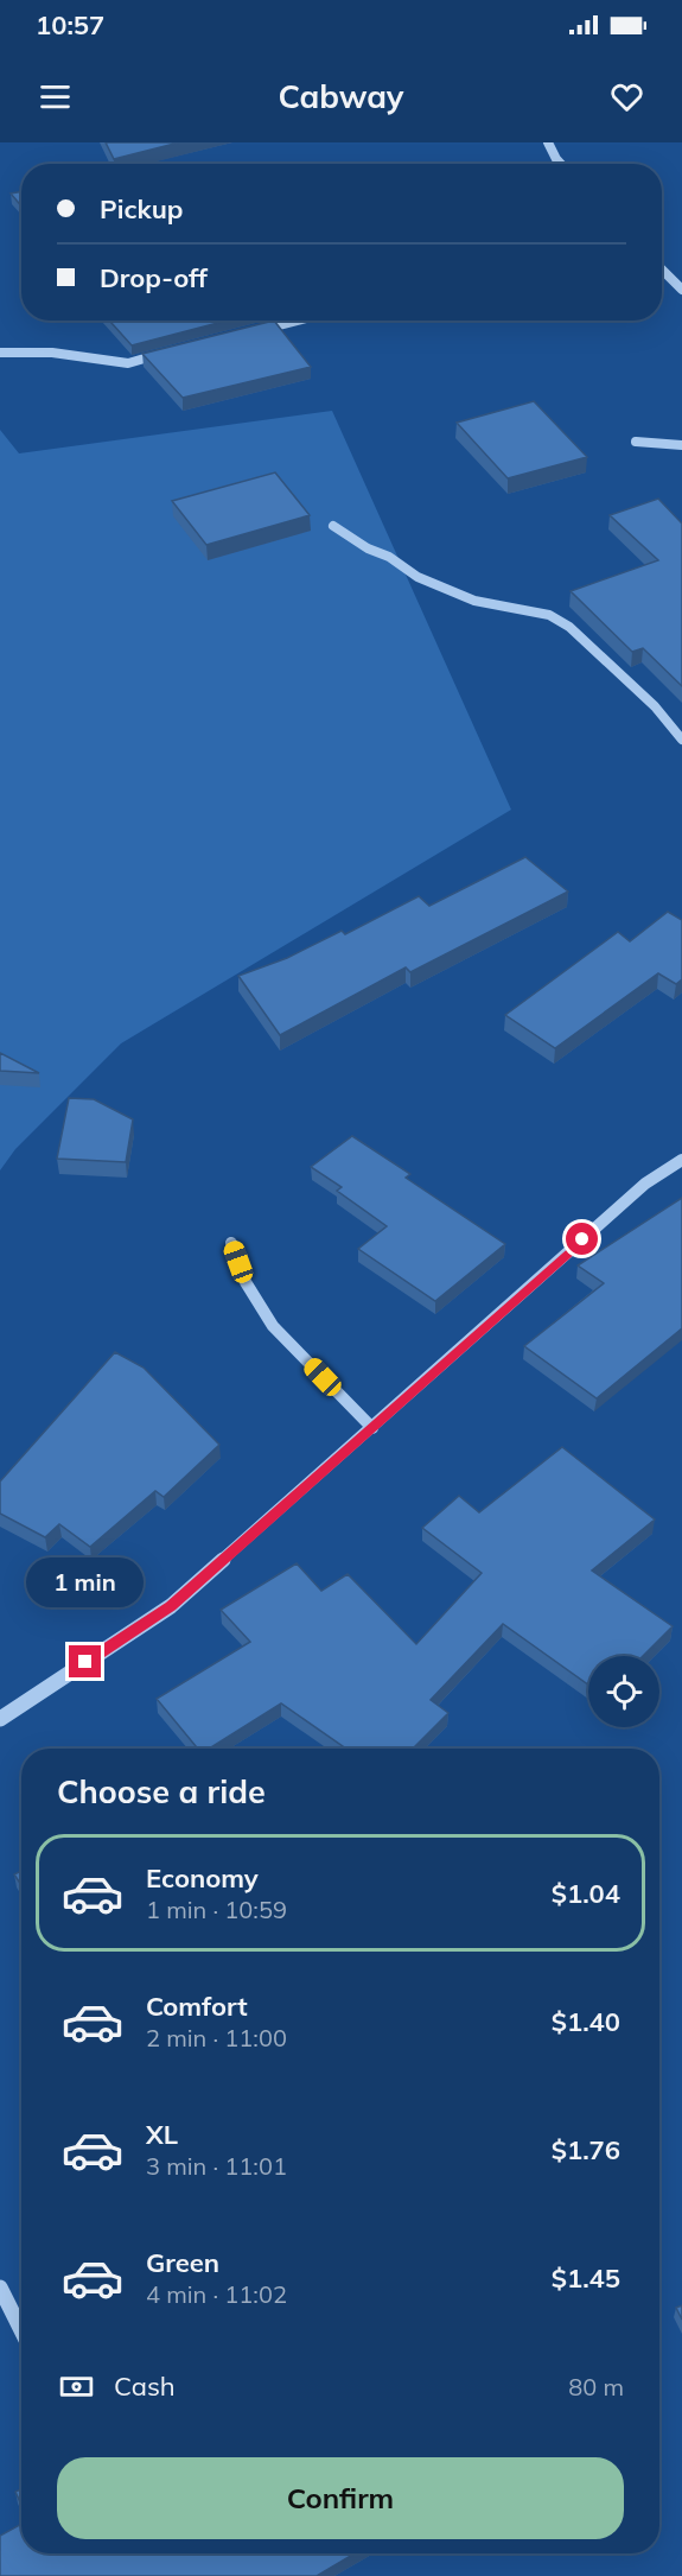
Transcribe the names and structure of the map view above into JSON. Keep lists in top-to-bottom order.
{
  "page": {
    "status": "10:57",
    "header": "Cabway",
    "banner": ["Pickup", "Drop-off"],
    "bubble": "1 min",
    "heading": "Choose a ride",
    "list": [
      {
        "name": "Economy",
        "note": "1 min · 10:59",
        "value": "$1.04"
      },
      {
        "name": "Comfort",
        "note": "2 min · 11:00",
        "value": "$1.40"
      },
      {
        "name": "XL",
        "note": "3 min · 11:01",
        "value": "$1.76"
      },
      {
        "name": "Green",
        "note": "4 min · 11:02",
        "value": "$1.45"
      }
    ],
    "pay": ["Cash", "80 m"],
    "buttons": "Confirm"
  }
}
